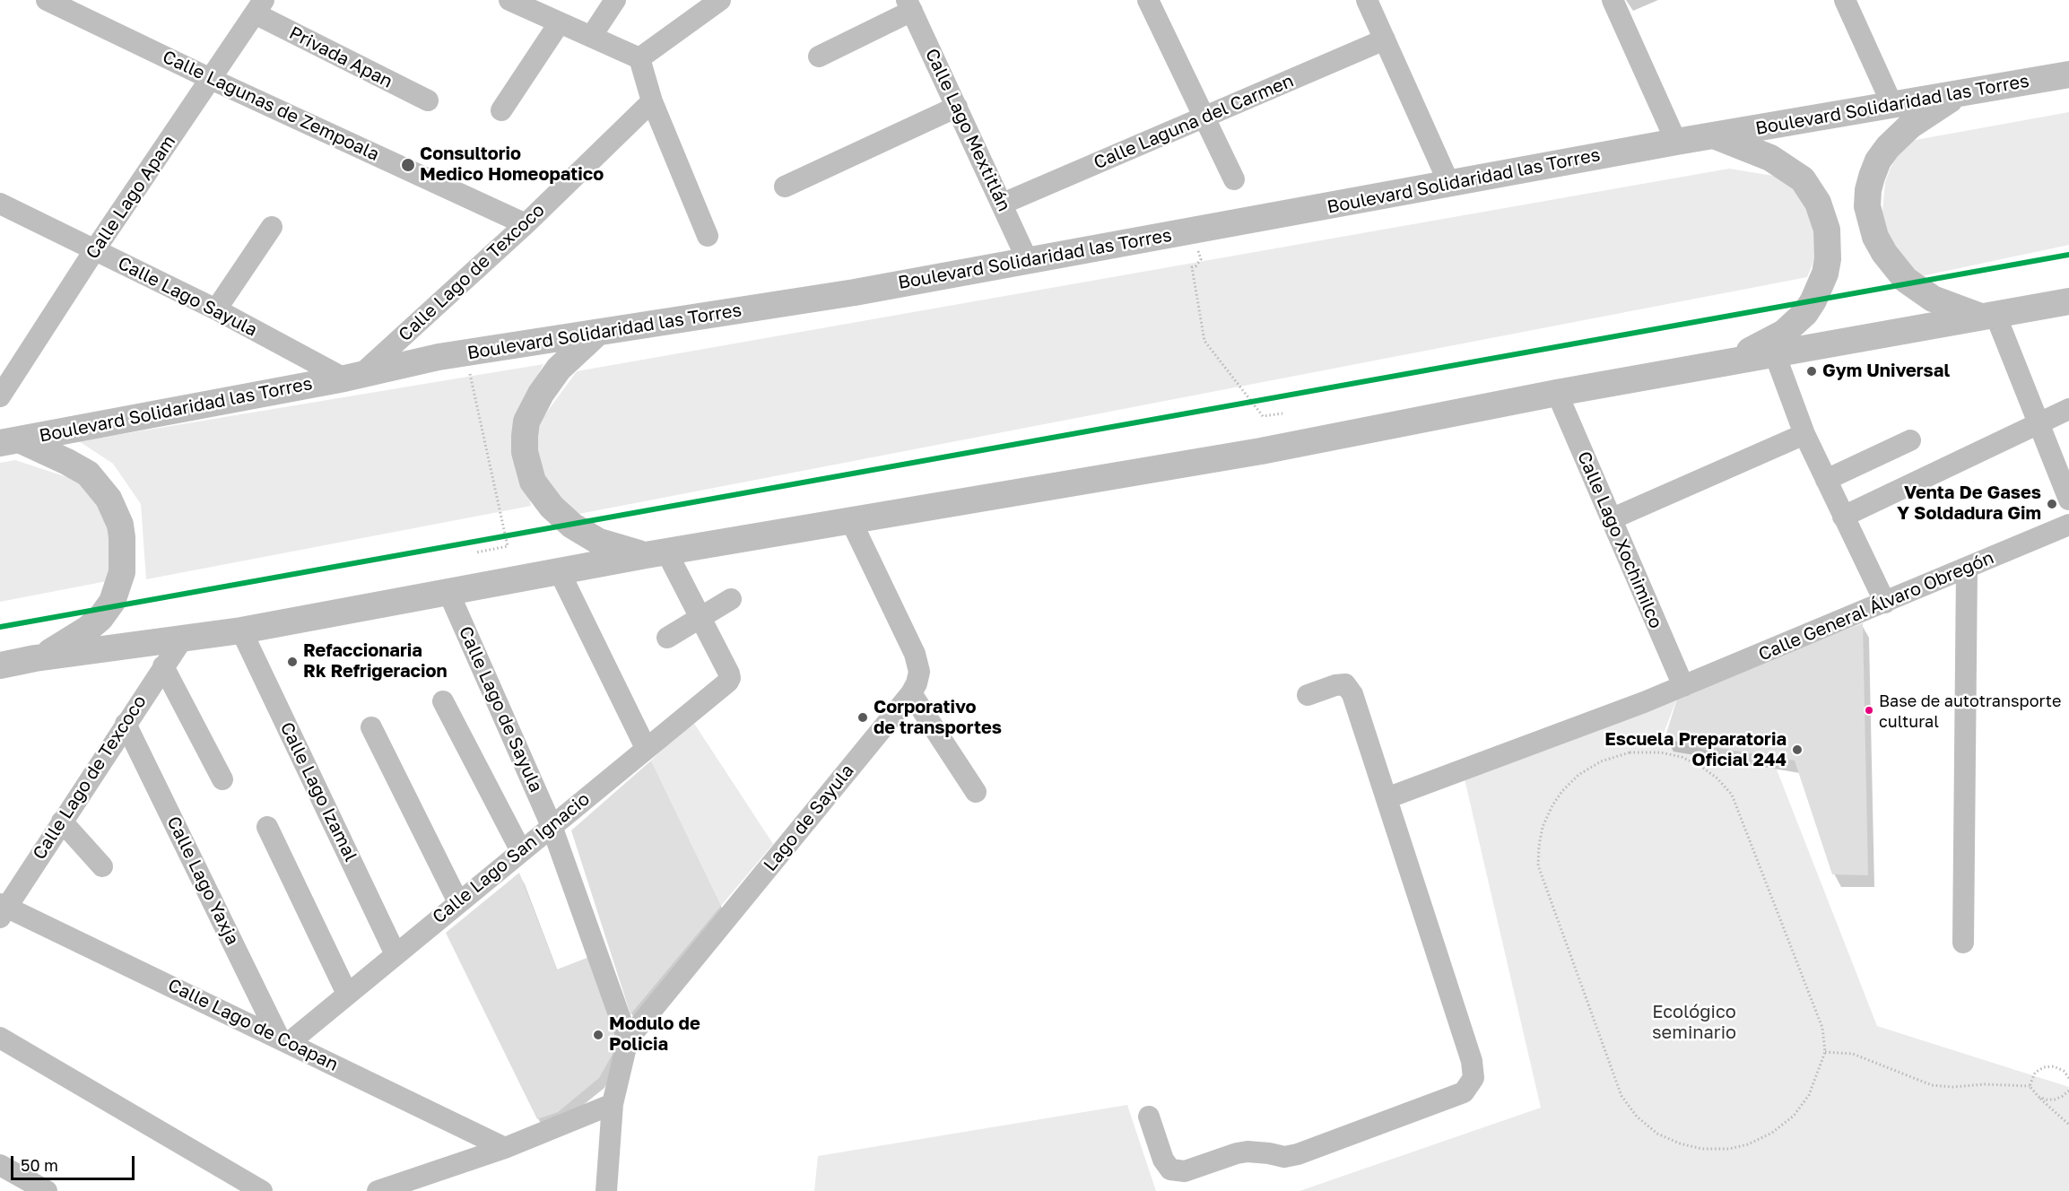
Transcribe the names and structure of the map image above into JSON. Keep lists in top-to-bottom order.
{
  "streets": {
    "main road": ["Boulevard Solidaridad las Torres"],
    "street": [
      "Privada Apan",
      "Calle Lagunas de Zempoala",
      "Calle Laguna del Carmen",
      "Calle Lago Mextitlán",
      "Calle Lago Apam",
      "Calle Lago de Texcoco",
      "Calle Lago Sayula",
      "Calle Lago Xochimilco",
      "Calle General Álvaro Obregón",
      "Calle Lago de Sayula",
      "Calle Lago Izamal",
      "Lago de Sayula",
      "Calle Lago San Ignacio",
      "Calle Lago Yaxja",
      "Calle Lago de Coapan"
    ]
  },
  "crossings": [
    ["Privada Apan", "Calle Lago Apam"],
    ["Boulevard Solidaridad las Torres", "Calle Lago Mextitlán"],
    ["Boulevard Solidaridad las Torres", "Calle Lago de Texcoco"],
    ["Boulevard Solidaridad las Torres", "Calle Lago Sayula"],
    ["Calle Lagunas de Zempoala", "Calle Lago Apam"],
    ["Calle Lagunas de Zempoala", "Calle Lago de Texcoco"],
    ["Calle Laguna del Carmen", "Calle Lago Mextitlán"],
    ["Calle Lago Apam", "Calle Lago Sayula"],
    ["Calle Lago de Texcoco", "Calle Lago Sayula"],
    ["Calle Lago de Texcoco", "Calle Lago Yaxja"],
    ["Calle Lago de Texcoco", "Calle Lago de Coapan"],
    ["Calle Lago Xochimilco", "Calle General Álvaro Obregón"],
    ["Calle Lago de Sayula", "Lago de Sayula"],
    ["Calle Lago de Sayula", "Calle Lago San Ignacio"],
    ["Calle Lago Izamal", "Calle Lago San Ignacio"],
    ["Calle Lago San Ignacio", "Calle Lago Yaxja"],
    ["Calle Lago San Ignacio", "Calle Lago de Coapan"],
    ["Calle Lago Yaxja", "Calle Lago de Coapan"]
  ],
  "parks": ["Ecológico seminario"],
  "places": [
    "Consultorio Medico Homeopatico",
    "Gym Universal",
    "Venta De Gases Y Soldadura Gim",
    "Refaccionaria Rk Refrigeracion",
    "Base de autotransporte cultural",
    "Corporativo de transportes",
    "Escuela Preparatoria Oficial 244",
    "Modulo de Policia"
  ],
  "scale_bar": "50 m"
}
